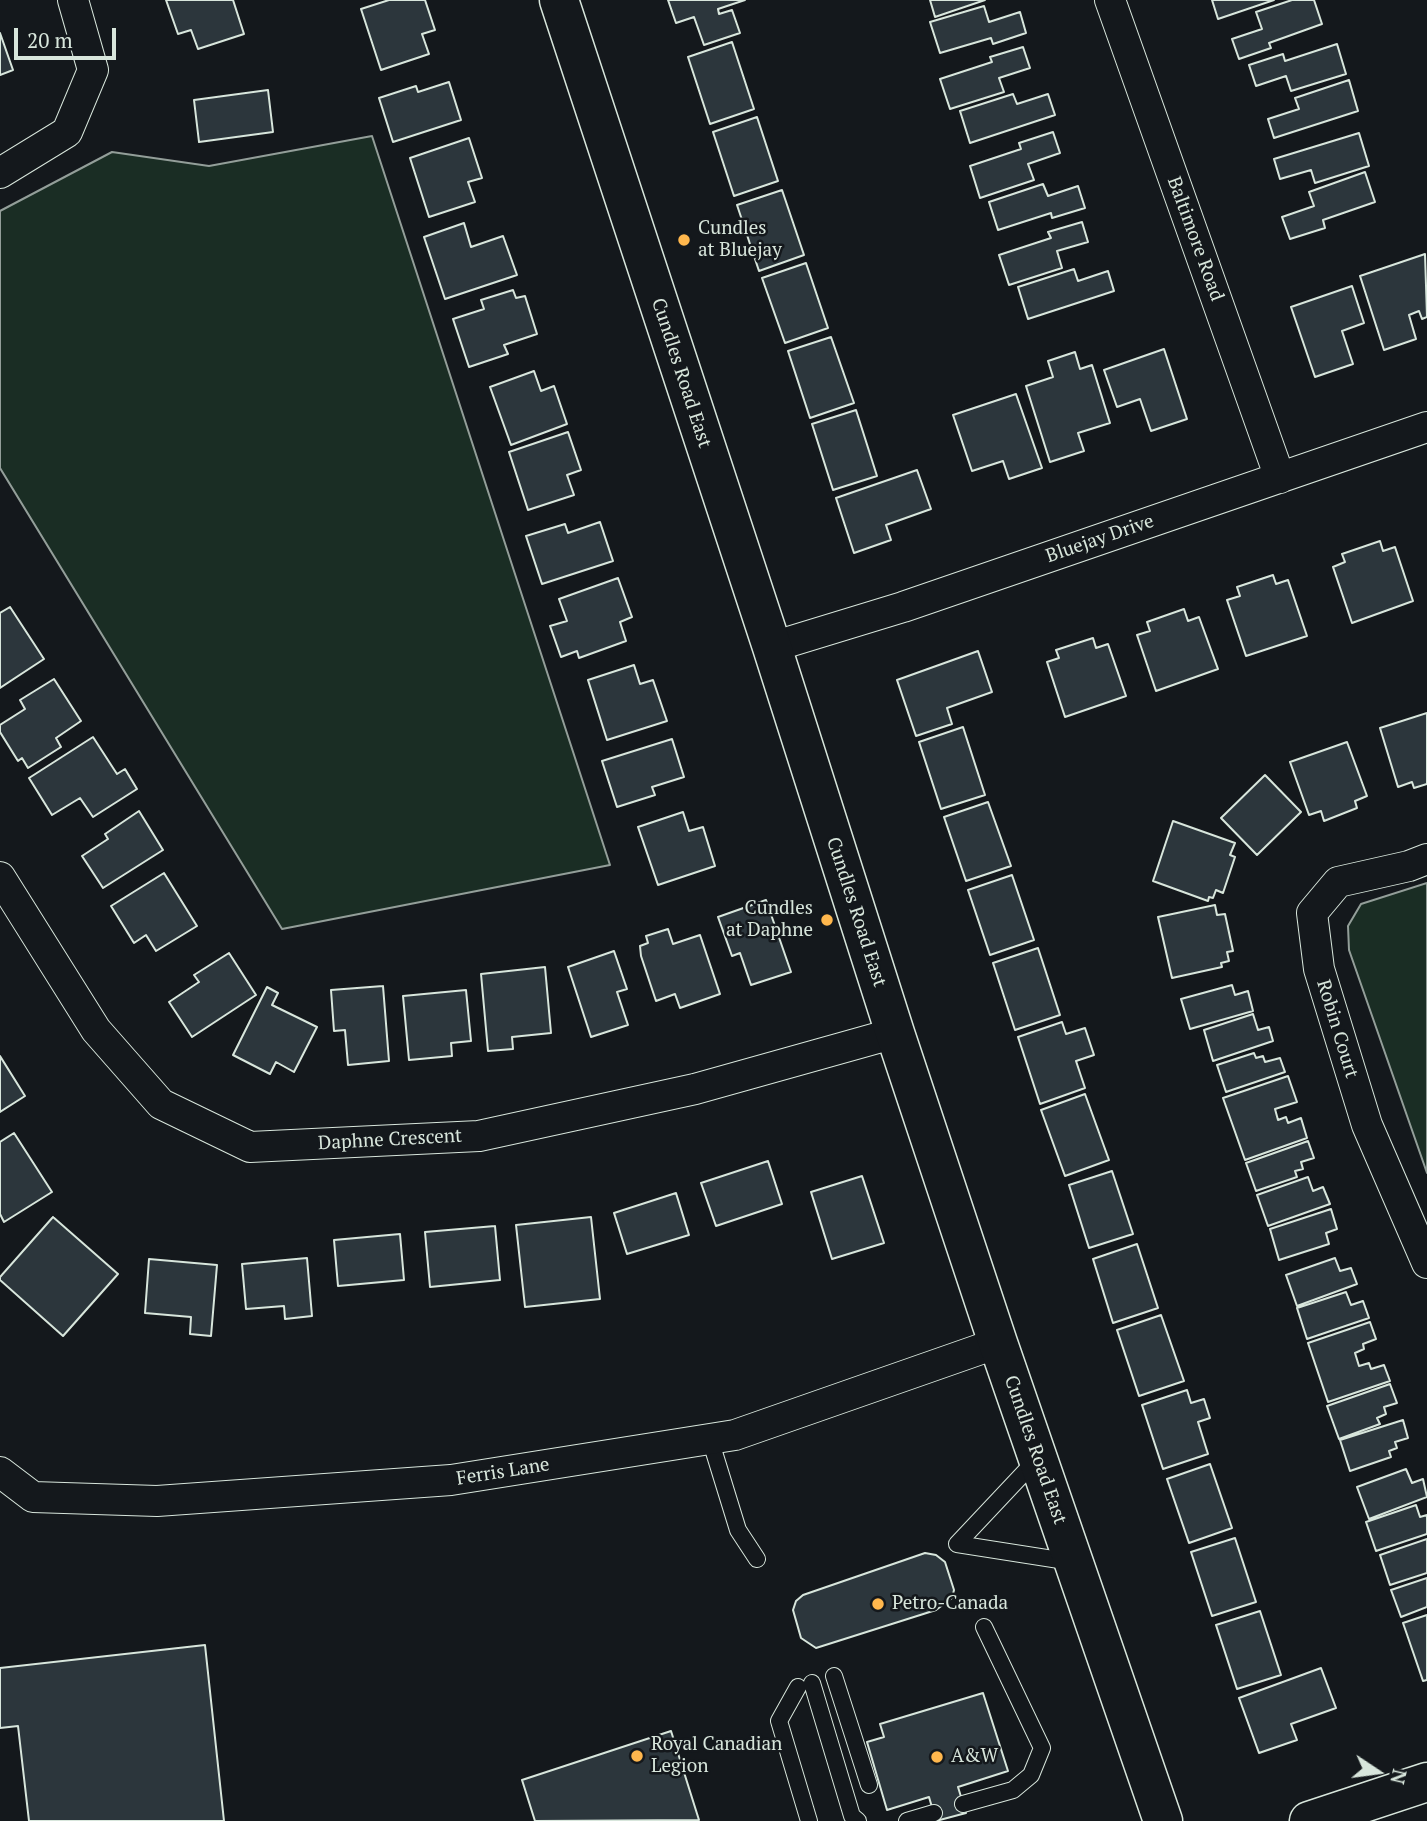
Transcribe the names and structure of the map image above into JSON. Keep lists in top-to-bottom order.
{
  "streets": {
    "main road": ["Cundles Road East"],
    "street": [
      "Baltimore Road",
      "Bluejay Drive",
      "Robin Court",
      "Daphne Crescent",
      "Ferris Lane"
    ]
  },
  "crossings": [
    ["Baltimore Road", "Bluejay Drive"],
    ["Cundles Road East", "Bluejay Drive"],
    ["Cundles Road East", "Daphne Crescent"],
    ["Cundles Road East", "Ferris Lane"]
  ],
  "places": [
    "Cundles at Bluejay",
    "Cundles at Daphne",
    "Petro-Canada",
    "Royal Canadian Legion",
    "A&W"
  ],
  "scale_bar": "20 m",
  "north": "right"
}
